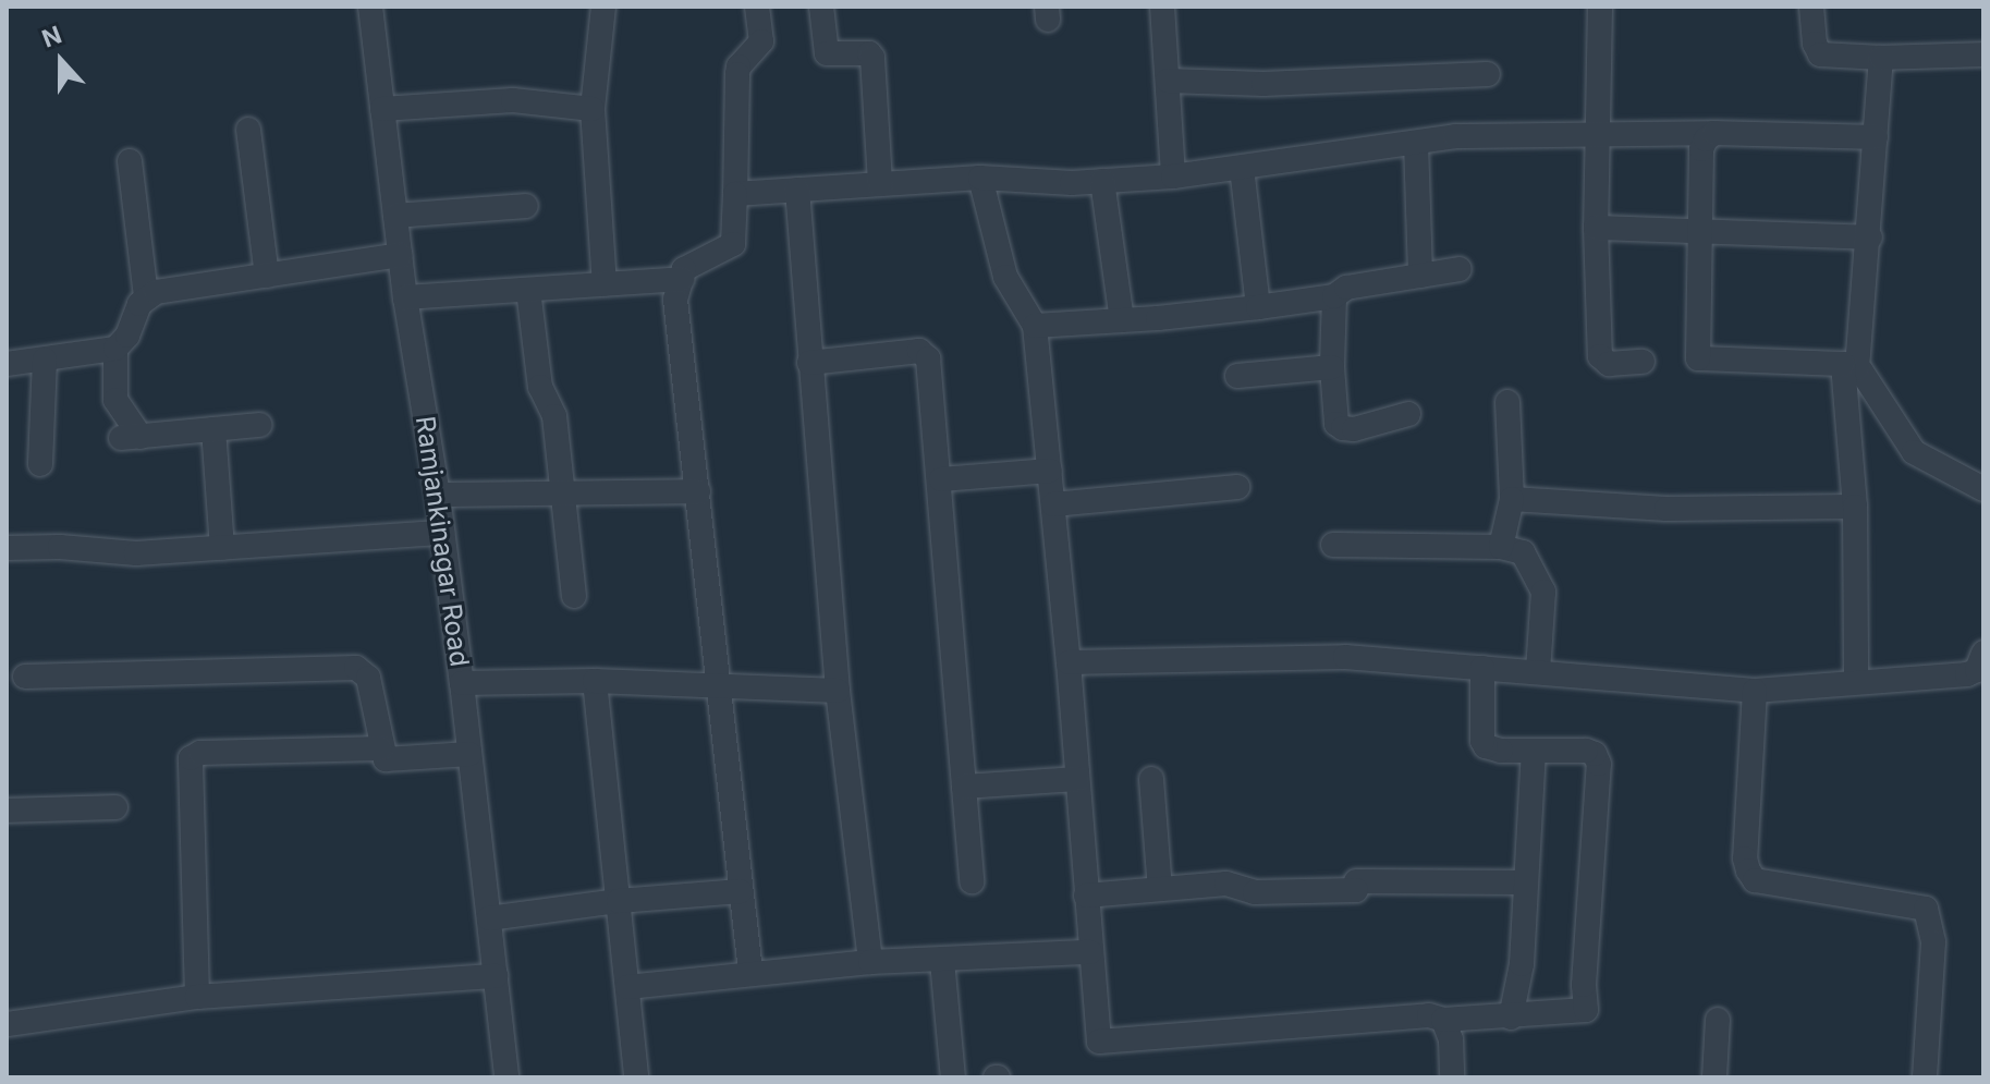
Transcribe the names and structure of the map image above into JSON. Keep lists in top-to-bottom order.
{
  "streets": {
    "street": ["Ramjankinagar Road"]
  },
  "north": "top"
}
